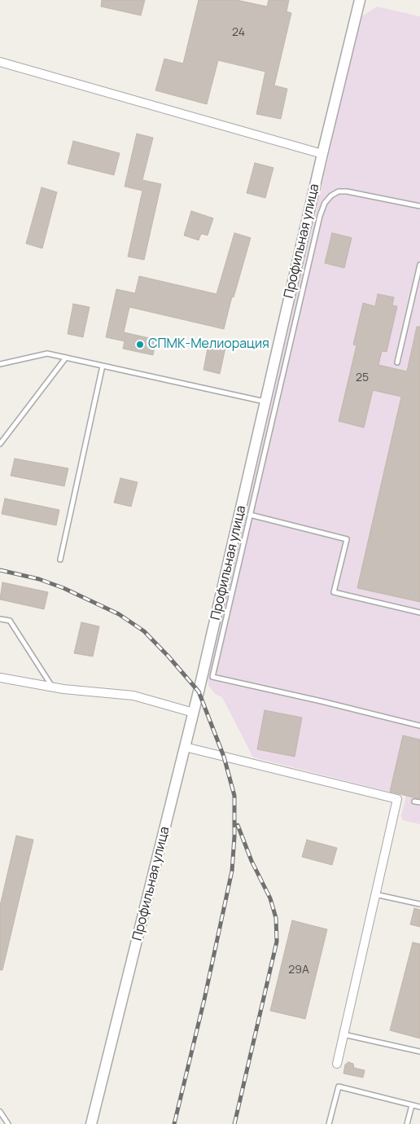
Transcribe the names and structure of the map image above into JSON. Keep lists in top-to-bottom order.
{
  "streets": {
    "street": ["Профильная улица"]
  },
  "places": ["СПМК-Мелиорация"],
  "house_numbers": ["24", "25", "29А"]
}
